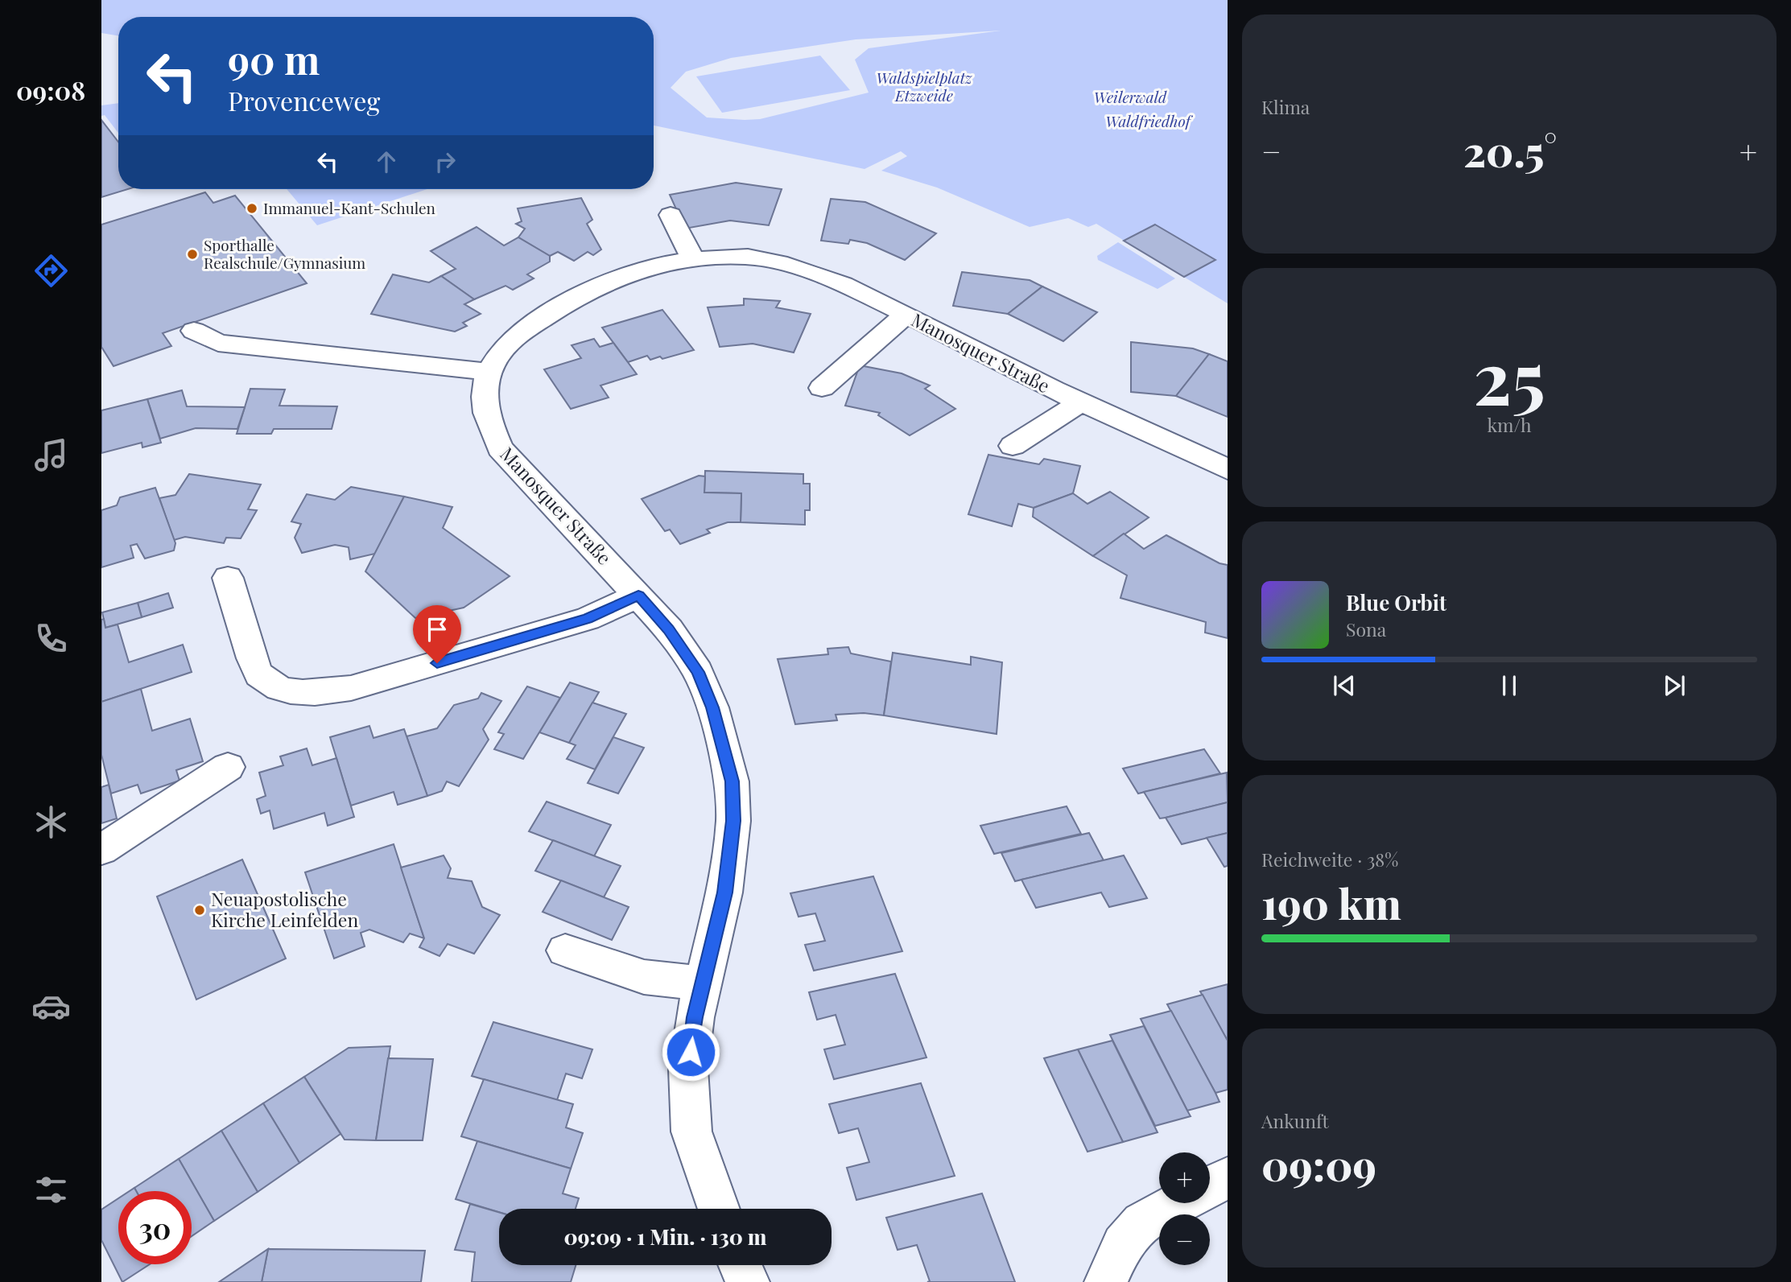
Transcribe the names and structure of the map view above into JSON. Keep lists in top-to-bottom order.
{
  "streets": {
    "street": ["Manosquer Straße"]
  },
  "parks": ["Waldspielplatz Etzweide", "Weilerwald", "Waldfriedhof"],
  "places": ["Immanuel-Kant-Schulen", "Sporthalle Realschule/Gymnasium", "Neuapostolische Kirche Leinfelden"],
  "page": {
    "tabs": "09:08",
    "tile": [
      "Klima",
      ["25", "km/h"],
      ["Reichweite · 38%", "190 km"],
      ["Ankunft", "09:09"]
    ],
    "turn": ["90 m", "Provenceweg"],
    "heat": ["−", "20.5°", "+"],
    "song": ["Blue Orbit", "Sona"],
    "map_buttons": ["+", "−"],
    "limit": "30",
    "trip": "09:09 · 1 Min. · 130 m"
  }
}
